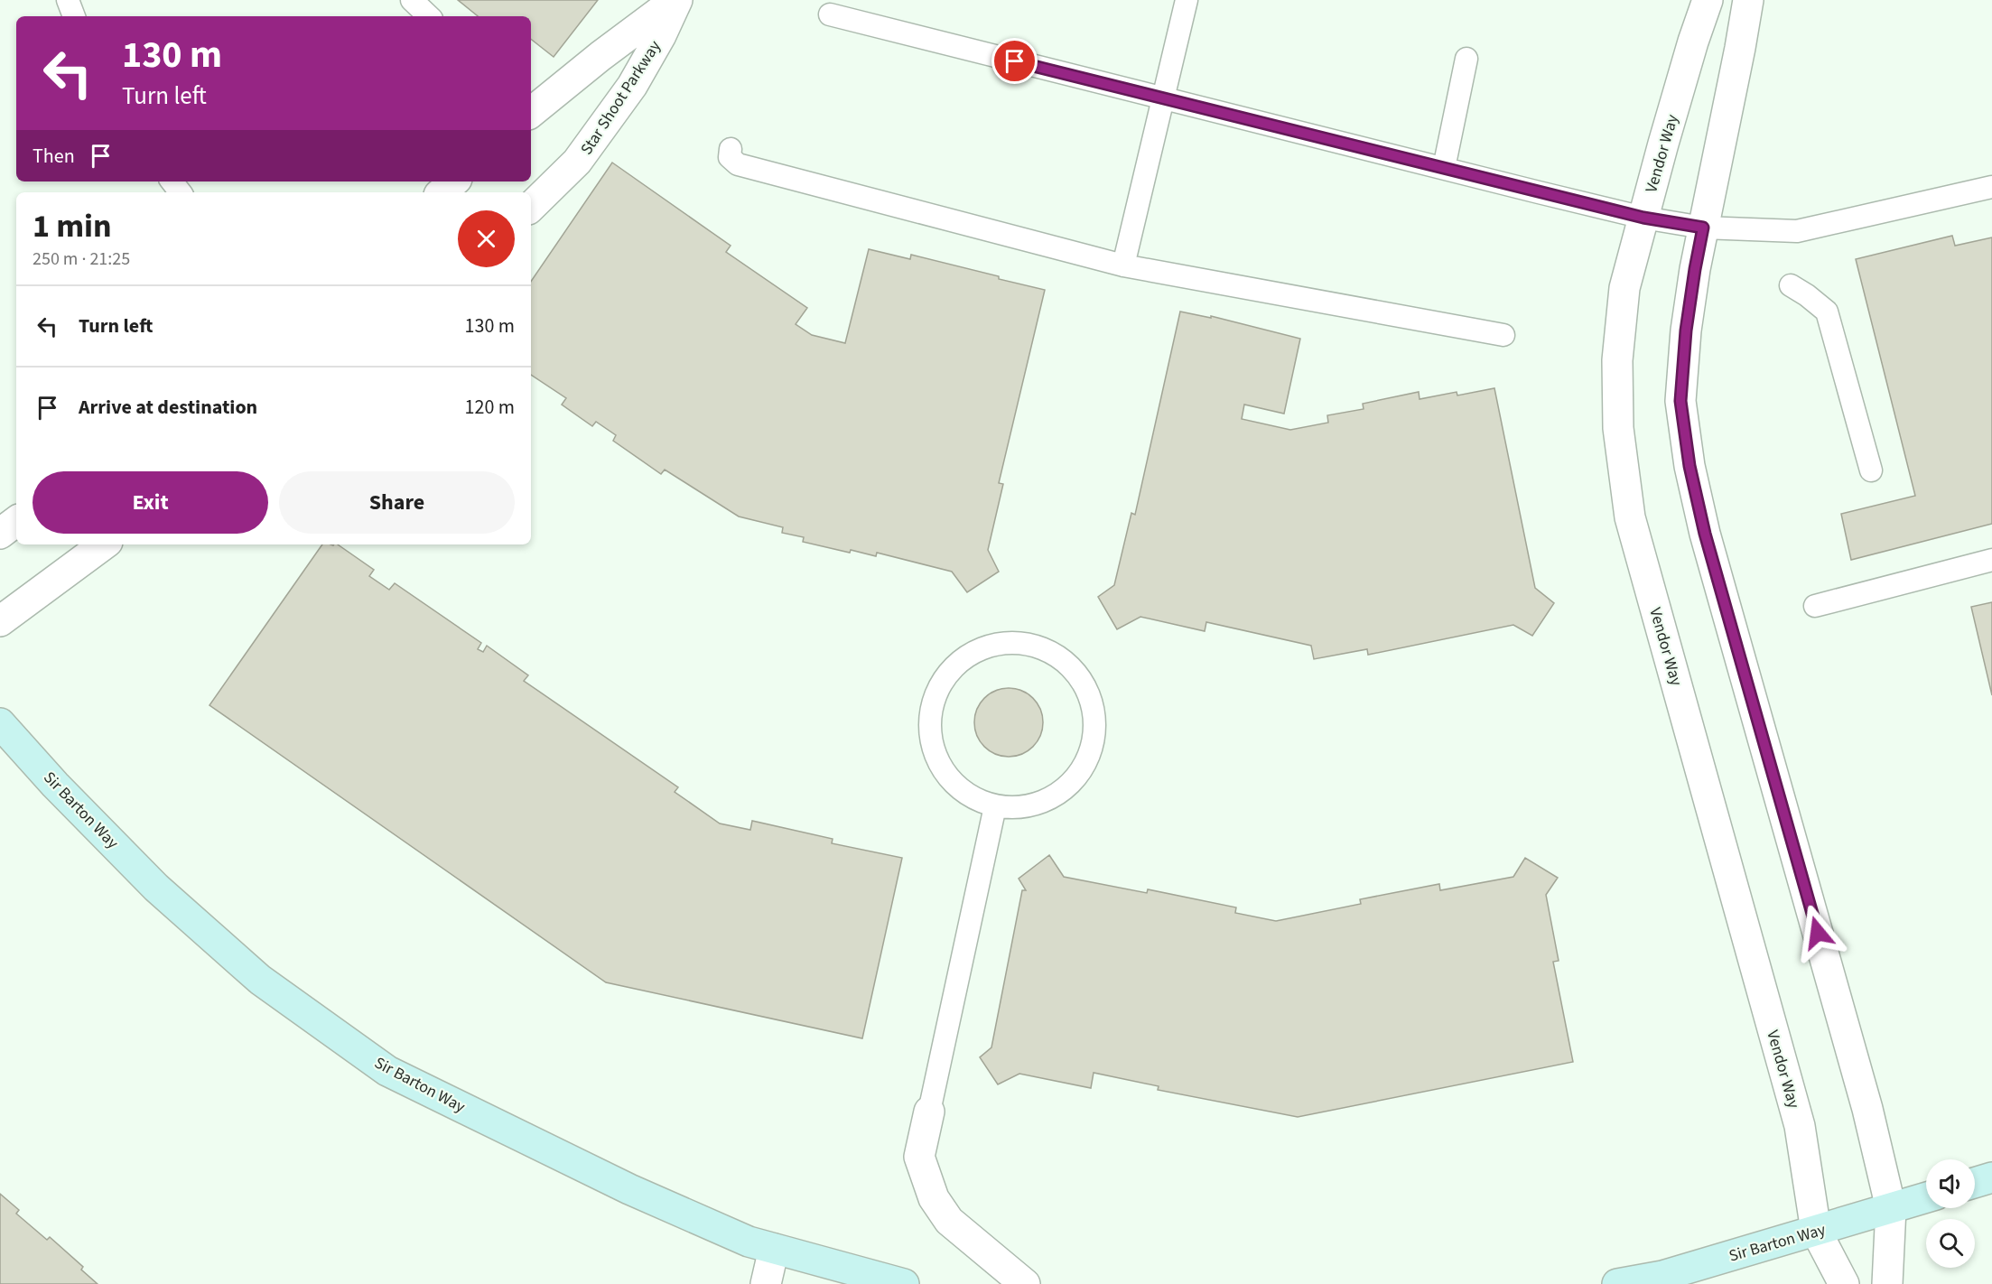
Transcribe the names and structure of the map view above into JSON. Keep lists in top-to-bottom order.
{
  "streets": {
    "main road": ["Sir Barton Way"],
    "street": ["Star Shoot Parkway", "Vendor Way"]
  },
  "crossings": [
    ["Vendor Way", "Sir Barton Way"]
  ],
  "page": {
    "turn": ["130 m", "Turn left"],
    "then": "Then",
    "heading": ["1 min", "250 m · 21:25"],
    "list": [
      {
        "name": "Turn left",
        "value": "130 m"
      },
      {
        "name": "Arrive at destination",
        "value": "120 m"
      }
    ],
    "buttons": ["Exit", "Share"]
  }
}
